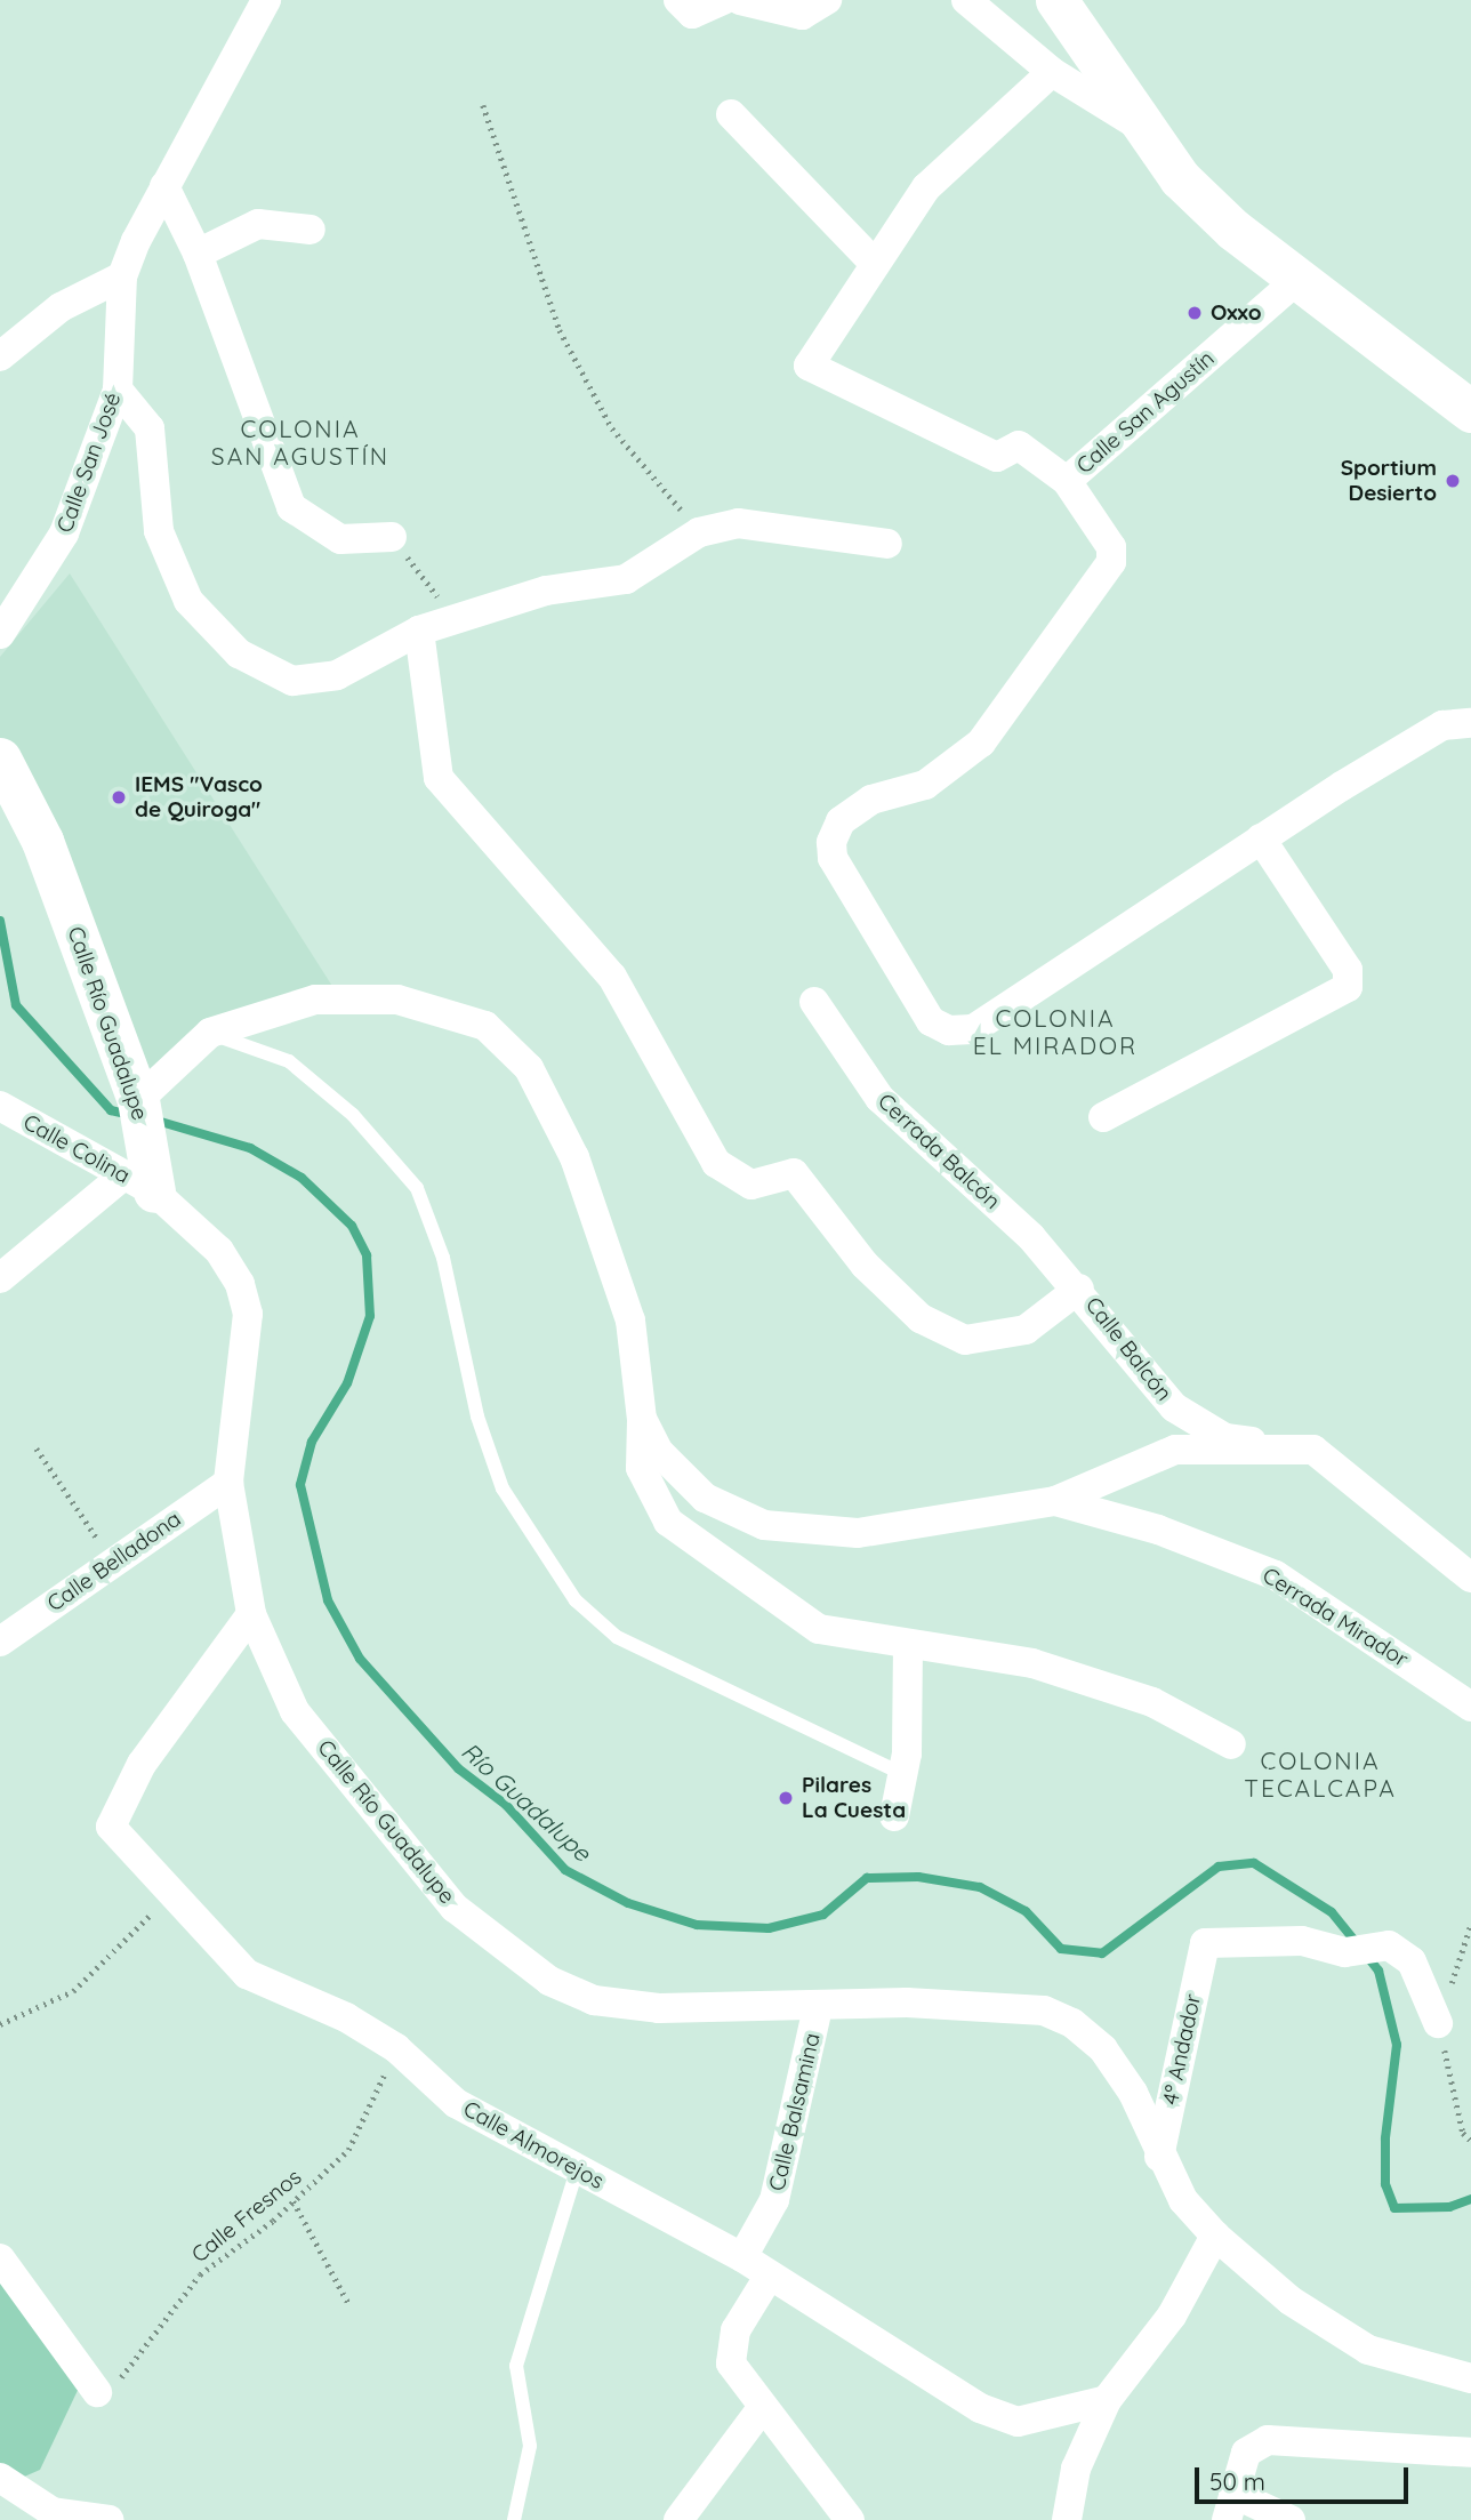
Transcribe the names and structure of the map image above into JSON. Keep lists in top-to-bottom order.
{
  "streets": {
    "main road": ["Calle Río Guadalupe"],
    "street": [
      "Calle San Agustín",
      "Calle San José",
      "Calle Colina",
      "Cerrada Balcón",
      "Calle Balcón",
      "Calle Belladona",
      "Cerrada Mirador",
      "4º Andador",
      "Calle Balsamina",
      "Calle Almorejos"
    ],
    "path": ["Calle Fresnos"]
  },
  "crossings": [
    ["Calle Río Guadalupe", "Calle Colina"],
    ["Calle Río Guadalupe", "Calle Belladona"],
    ["Calle Río Guadalupe", "4º Andador"],
    ["Calle Río Guadalupe", "Calle Balsamina"],
    ["Calle Río Guadalupe", "Calle Almorejos"],
    ["Cerrada Balcón", "Calle Balcón"],
    ["Calle Balsamina", "Calle Almorejos"],
    ["Calle Almorejos", "Calle Fresnos"]
  ],
  "districts": ["COLONIA SAN AGUSTÍN", "COLONIA EL MIRADOR", "COLONIA TECALCAPA"],
  "water": ["Río Guadalupe"],
  "places": [
    "Oxxo",
    "Sportium Desierto",
    "IEMS \"Vasco de Quiroga\"",
    "Pilares La Cuesta"
  ],
  "scale_bar": "50 m"
}
